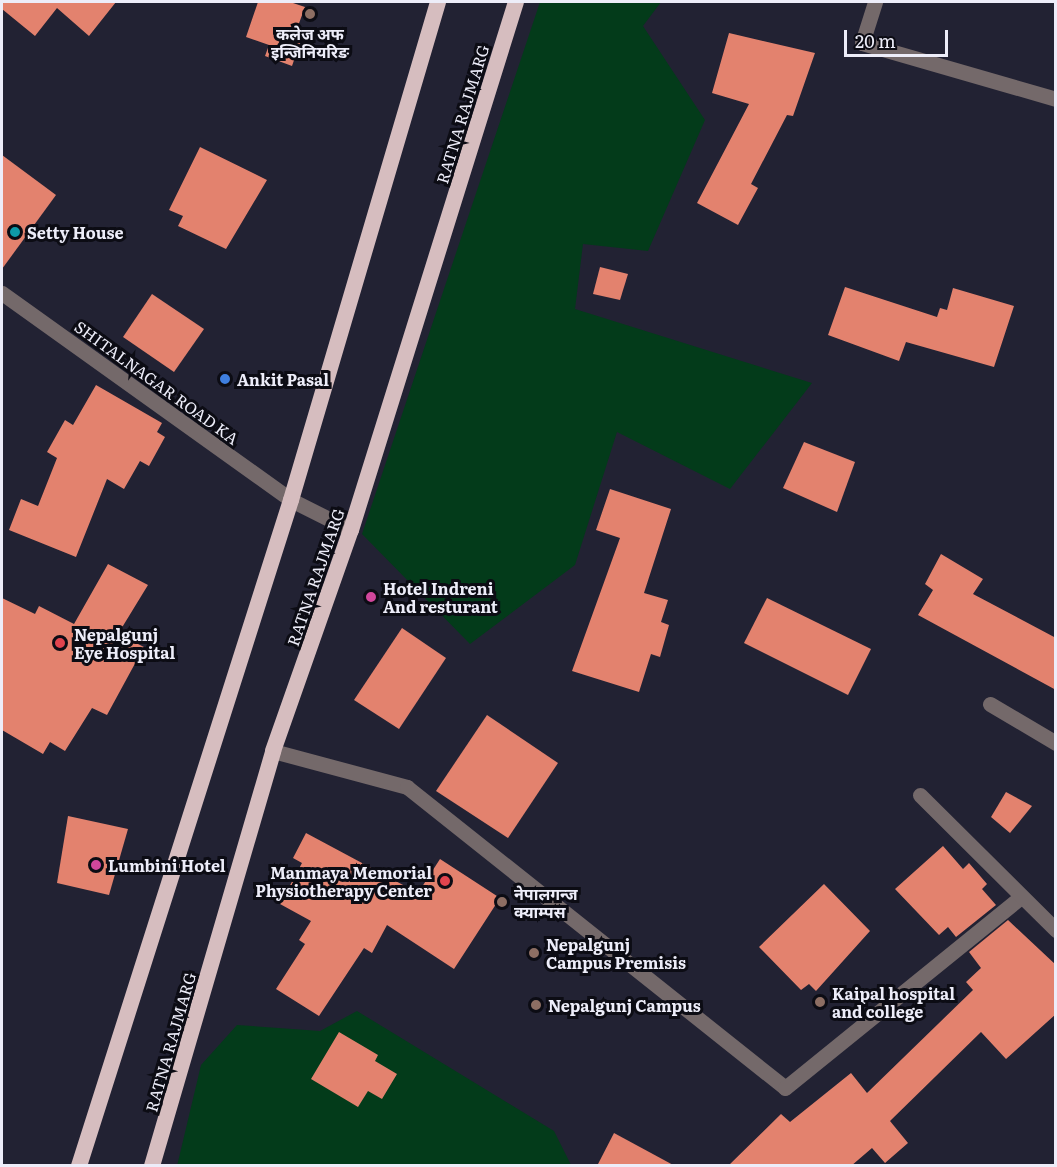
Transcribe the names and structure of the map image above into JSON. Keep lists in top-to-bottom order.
{
  "streets": {
    "highway": ["RATNA RAJMARG"],
    "street": ["SHITALNAGAR ROAD KA"]
  },
  "crossings": [
    ["RATNA RAJMARG", "SHITALNAGAR ROAD KA"]
  ],
  "places": [
    "कलेज अफ इन्जिनियरिङ",
    "Setty House",
    "Ankit Pasal",
    "Hotel Indreni And resturant",
    "Nepalgunj Eye Hospital",
    "Lumbini Hotel",
    "Manmaya Memorial Physiotherapy Center",
    "नेपालगन्ज क्याम्पस",
    "Nepalgunj Campus Premisis",
    "Kaipal hospital and college",
    "Nepalgunj Campus"
  ],
  "scale_bar": "20 m"
}
